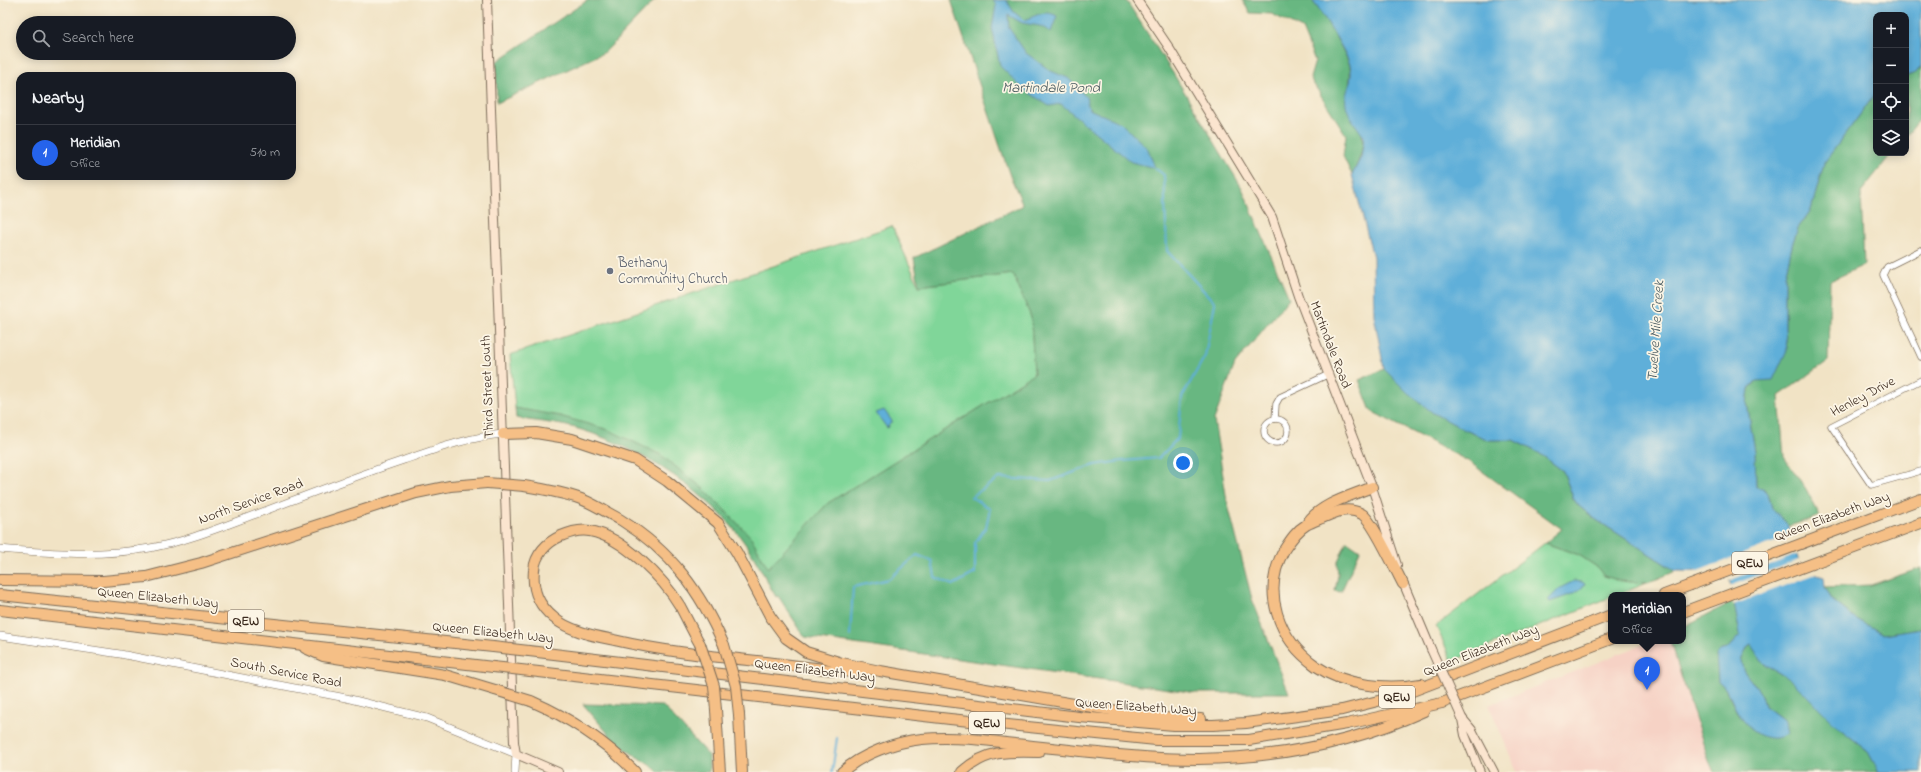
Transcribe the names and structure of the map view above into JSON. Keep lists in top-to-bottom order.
{
  "streets": {
    "highway": ["Queen Elizabeth Way", "QEW"],
    "main road": ["Martindale Road", "Third Street Louth", "South Service Road"],
    "street": ["Henley Drive", "North Service Road"]
  },
  "crossings": [
    ["Third Street Louth", "North Service Road"],
    ["Third Street Louth", "South Service Road"]
  ],
  "water": ["Martindale Pond", "Twelve Mile Creek"],
  "places": ["Bethany Community Church"],
  "page": {
    "map_buttons": ["+", "−"],
    "search": "Search here",
    "heading": "Nearby",
    "list": [
      {
        "mark": "1",
        "name": "Meridian",
        "note": "Office",
        "value": "510 m"
      }
    ],
    "popup": ["Meridian", "Office"],
    "pins": "1"
  }
}
